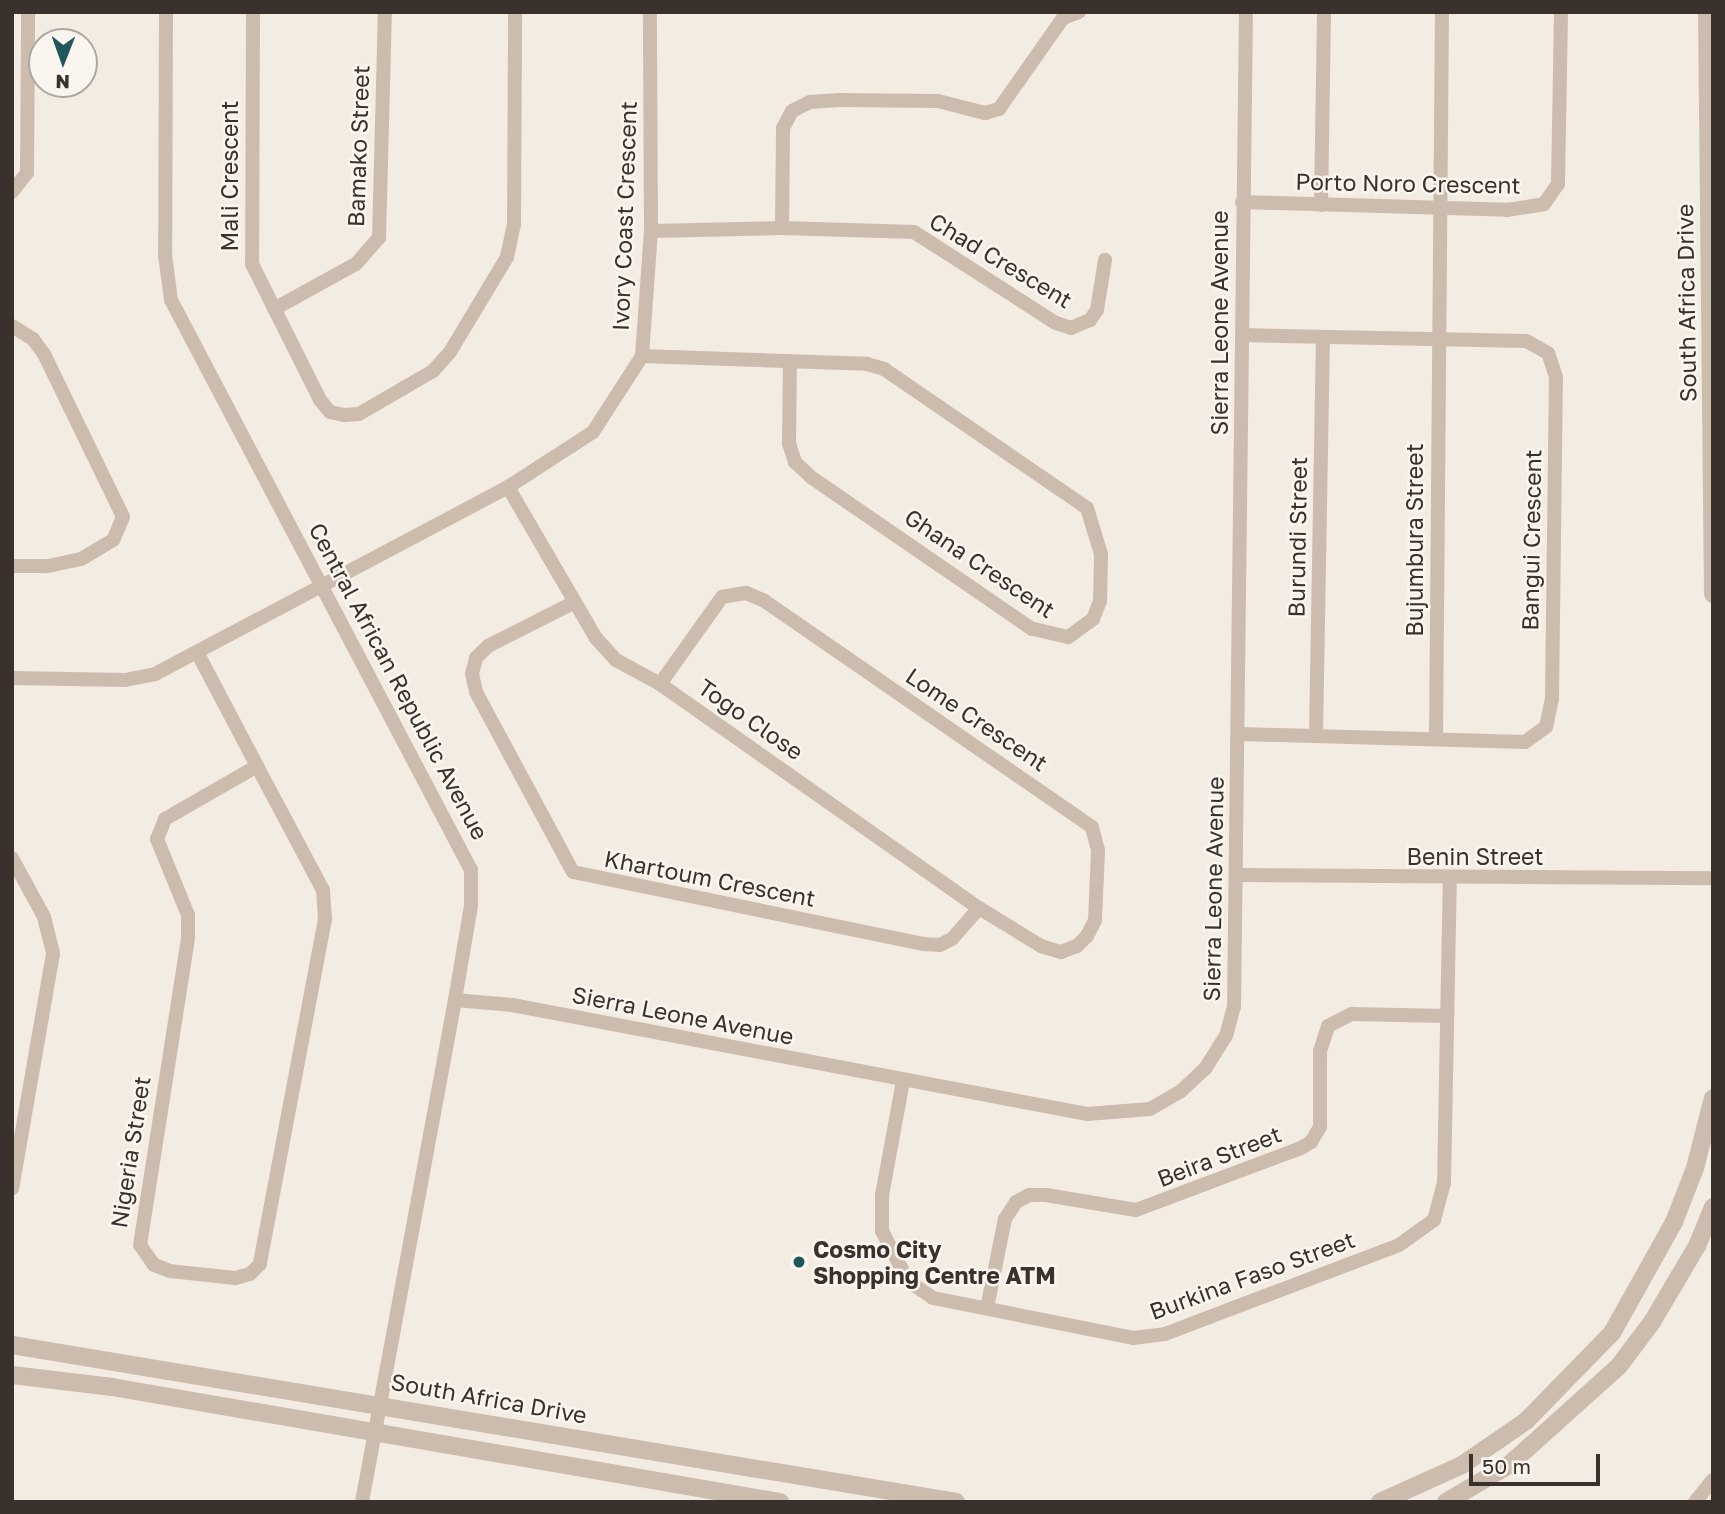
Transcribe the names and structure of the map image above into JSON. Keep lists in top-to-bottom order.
{
  "streets": {
    "street": [
      "Bamako Street",
      "Mali Crescent",
      "Porto Noro Crescent",
      "Ivory Coast Crescent",
      "Chad Crescent",
      "South Africa Drive",
      "Sierra Leone Avenue",
      "Burundi Street",
      "Bujumbura Street",
      "Bangui Crescent",
      "Ghana Crescent",
      "Central African Republic Avenue",
      "Togo Close",
      "Lome Crescent",
      "Benin Street",
      "Khartoum Crescent",
      "Nigeria Street",
      "Beira Street",
      "Burkina Faso Street"
    ]
  },
  "crossings": [
    ["Bamako Street", "Mali Crescent"],
    ["Porto Noro Crescent", "Sierra Leone Avenue"],
    ["Porto Noro Crescent", "Bujumbura Street"],
    ["Ivory Coast Crescent", "Chad Crescent"],
    ["Ivory Coast Crescent", "Ghana Crescent"],
    ["Ivory Coast Crescent", "Central African Republic Avenue"],
    ["Ivory Coast Crescent", "Togo Close"],
    ["Ivory Coast Crescent", "Nigeria Street"],
    ["South Africa Drive", "Central African Republic Avenue"],
    ["Sierra Leone Avenue", "Bangui Crescent"],
    ["Sierra Leone Avenue", "Central African Republic Avenue"],
    ["Sierra Leone Avenue", "Benin Street"],
    ["Sierra Leone Avenue", "Burkina Faso Street"],
    ["Burundi Street", "Bangui Crescent"],
    ["Bujumbura Street", "Bangui Crescent"],
    ["Togo Close", "Lome Crescent"],
    ["Togo Close", "Khartoum Crescent"],
    ["Lome Crescent", "Khartoum Crescent"],
    ["Benin Street", "Burkina Faso Street"],
    ["Beira Street", "Burkina Faso Street"]
  ],
  "places": ["Cosmo City Shopping Centre ATM"],
  "scale_bar": "50 m",
  "north": "bottom"
}
